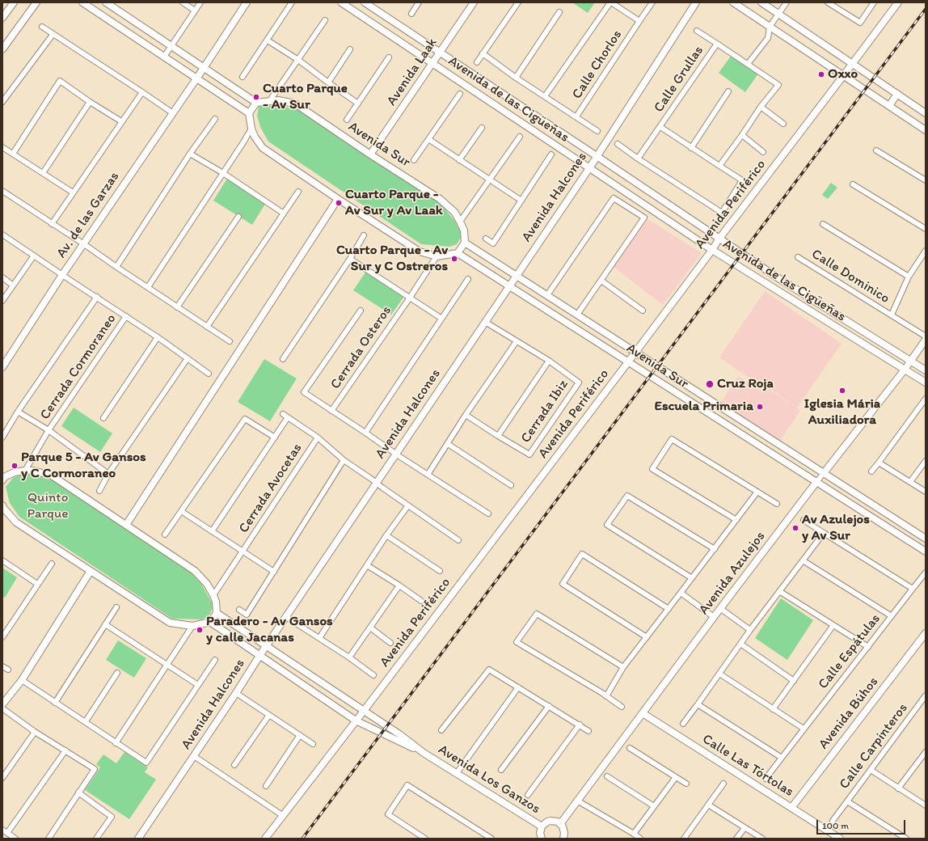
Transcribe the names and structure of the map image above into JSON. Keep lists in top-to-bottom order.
{
  "streets": {
    "main road": [
      "Avenida Laak",
      "Avenida de las Cigüeñas",
      "Avenida Sur",
      "Avenida Halcones",
      "Avenida Periférico",
      "Av. de las Garzas",
      "Avenida Azulejos",
      "Avenida Búhos",
      "Calle Las Tórtolas",
      "Avenida Los Ganzos"
    ],
    "street": [
      "Calle Chorlos",
      "Calle Grullas",
      "Calle Dominico",
      "Cerrada Osteros",
      "Cerrada Cormoraneo",
      "Cerrada Ibiz",
      "Cerrada Avocetas",
      "Calle Espátulas",
      "Calle Carpinteros"
    ]
  },
  "crossings": [
    ["Avenida Laak", "Avenida de las Cigüeñas"],
    ["Avenida Laak", "Avenida Sur"],
    ["Avenida de las Cigüeñas", "Avenida Halcones"],
    ["Avenida de las Cigüeñas", "Avenida Periférico"],
    ["Avenida de las Cigüeñas", "Avenida Azulejos"],
    ["Avenida Sur", "Avenida Halcones"],
    ["Avenida Sur", "Avenida Periférico"],
    ["Avenida Sur", "Avenida Azulejos"],
    ["Avenida Halcones", "Cerrada Osteros"],
    ["Avenida Halcones", "Cerrada Ibiz"],
    ["Avenida Halcones", "Cerrada Avocetas"],
    ["Av. de las Garzas", "Cerrada Cormoraneo"],
    ["Avenida Azulejos", "Calle Las Tórtolas"],
    ["Avenida Búhos", "Calle Las Tórtolas"]
  ],
  "parks": ["Quinto Parque"],
  "places": [
    "Oxxo",
    "Cuarto Parque - Av Sur",
    "Cuarto Parque - Av Sur y Av Laak",
    "Cuarto Parque - Av Sur y C Ostreros",
    "Cruz Roja",
    "Iglesia Mária Auxiliadora",
    "Escuela Primaria",
    "Parque 5 - Av Gansos y C Cormoraneo",
    "Av Azulejos y Av Sur",
    "Paradero - Av Gansos y calle Jacanas"
  ],
  "scale_bar": "100 m"
}
